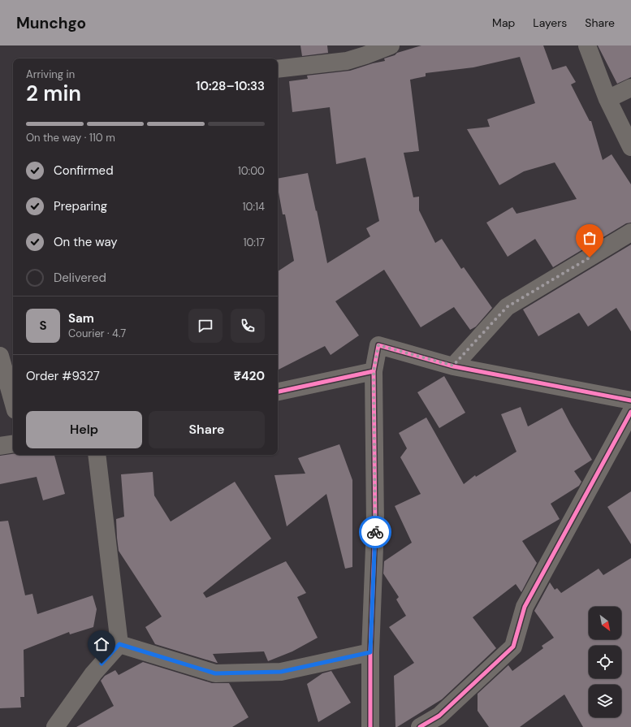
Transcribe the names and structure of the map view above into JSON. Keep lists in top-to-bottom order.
{
  "north": "bottom right",
  "page": {
    "header": "Munchgo",
    "nav": ["Map", "Layers", "Share"],
    "heading": ["2 min", "Arriving in", "10:28–10:33"],
    "panel": [
      "Sam",
      "Courier · 4.7",
      "Order #9327",
      "₹420"
    ],
    "bar": "On the way · 110 m",
    "list": [
      ["Confirmed", "10:00"],
      ["Preparing", "10:14"],
      ["On the way", "10:17"],
      "Delivered"
    ],
    "round": "S",
    "buttons": ["Help", "Share"]
  }
}
